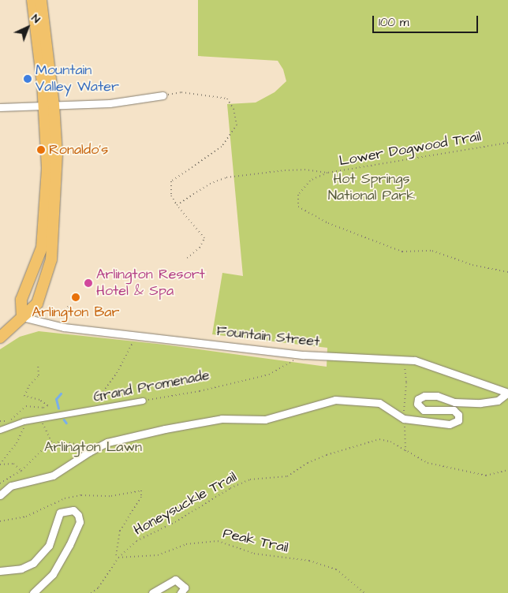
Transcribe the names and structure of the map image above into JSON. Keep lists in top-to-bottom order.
{
  "streets": {
    "street": ["Fountain Street", "Grand Promenade"],
    "path": ["Lower Dogwood Trail", "Honeysuckle Trail", "Peak Trail"]
  },
  "crossings": [
    ["Fountain Street", "Grand Promenade"],
    ["Honeysuckle Trail", "Peak Trail"]
  ],
  "parks": ["Hot Springs National Park", "Arlington Lawn"],
  "places": [
    "Mountain Valley Water",
    "Ronaldo's",
    "Arlington Resort Hotel & Spa",
    "Arlington Bar"
  ],
  "scale_bar": "100 m",
  "north": "top right"
}
